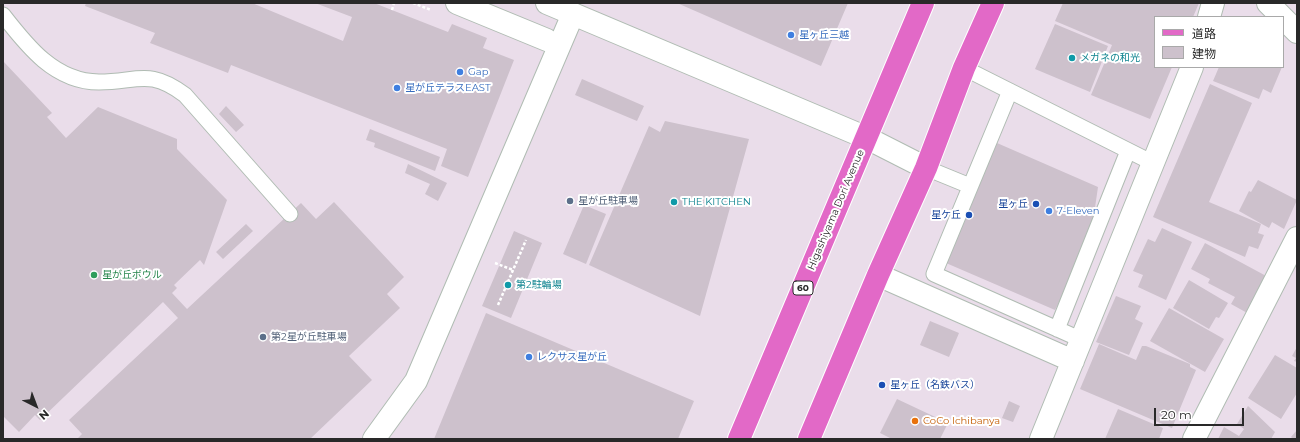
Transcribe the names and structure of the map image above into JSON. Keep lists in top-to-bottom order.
{
  "streets": {
    "main road": ["Higashiyama Dori Avenue", "60"]
  },
  "places": [
    "星ヶ丘三越",
    "メガネの和光",
    "Gap",
    "星が丘テラスEAST",
    "星が丘駐車場",
    "THE KITCHEN",
    "星ヶ丘",
    "7-Eleven",
    "星ケ丘",
    "星が丘ボウル",
    "第2駐輪場",
    "第2星が丘駐車場",
    "レクサス星が丘",
    "星ヶ丘（名鉄バス）",
    "CoCo Ichibanya"
  ],
  "legend": ["道路", "建物"],
  "scale_bar": "20 m",
  "north": "bottom right"
}
